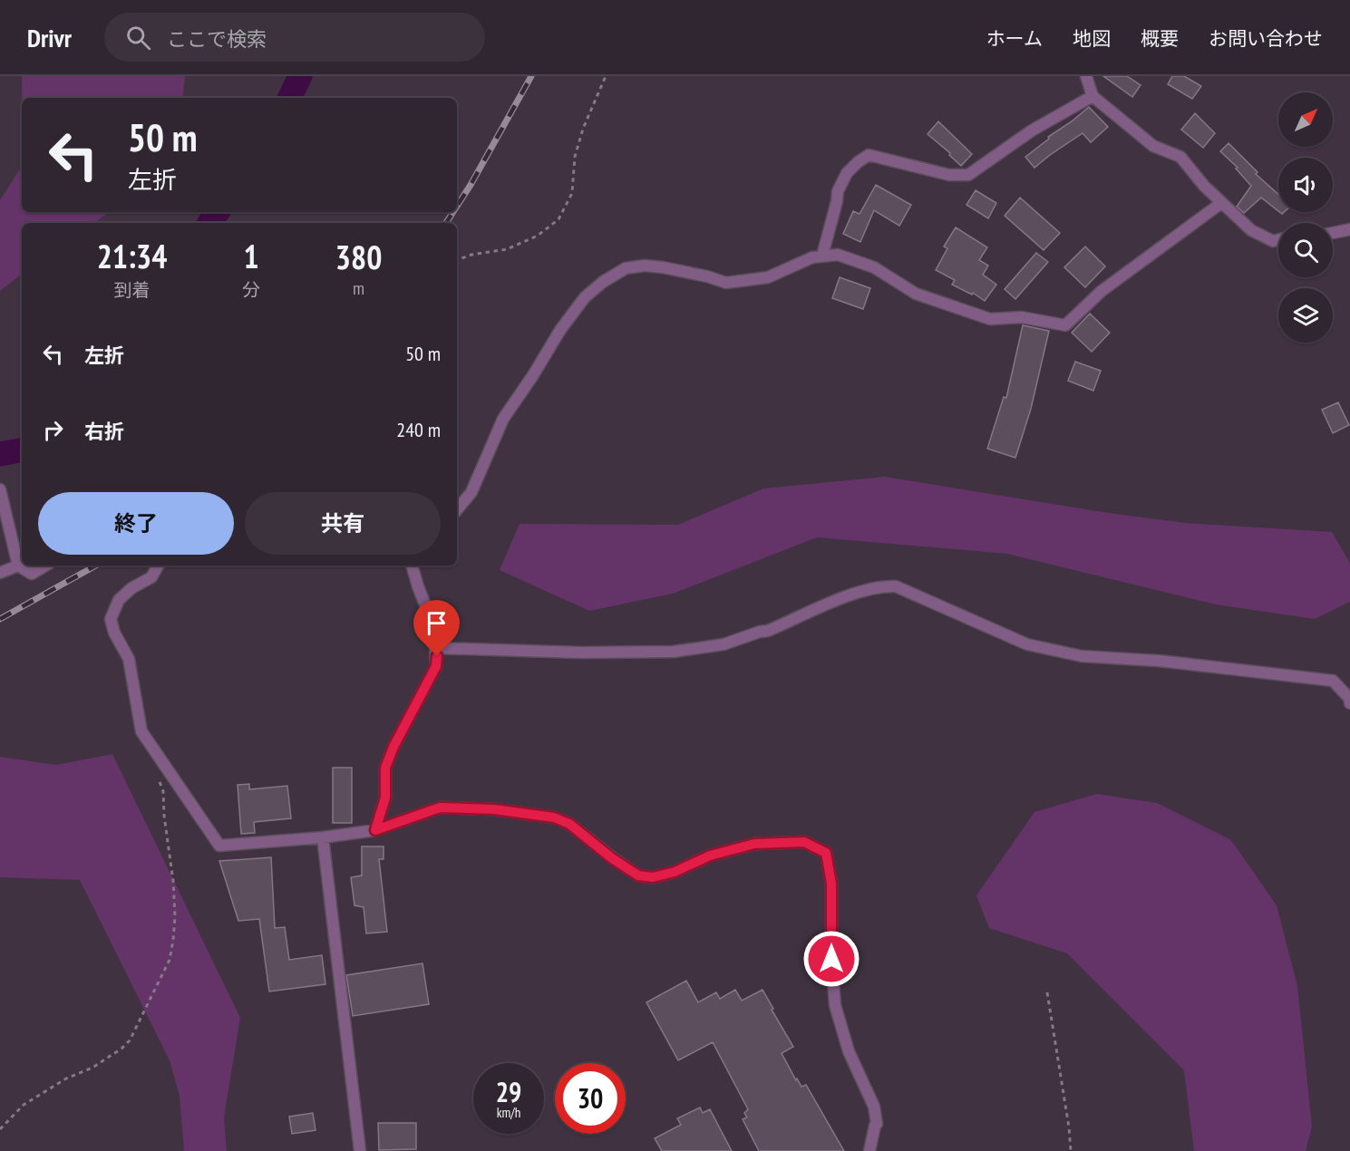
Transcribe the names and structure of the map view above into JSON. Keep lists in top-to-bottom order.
{
  "north": "top right",
  "page": {
    "header": "Drivr",
    "search": "ここで検索",
    "nav": [
      "ホーム",
      "地図",
      "概要",
      "お問い合わせ"
    ],
    "turn": ["50 m", "左折"],
    "eta": [
      "21:34",
      "到着",
      "1",
      "分",
      "380",
      "m"
    ],
    "list": [
      {
        "name": "左折",
        "value": "50 m"
      },
      {
        "name": "右折",
        "value": "240 m"
      }
    ],
    "buttons": ["終了", "共有"],
    "speed": "29 km/h",
    "limit": "30"
  }
}
